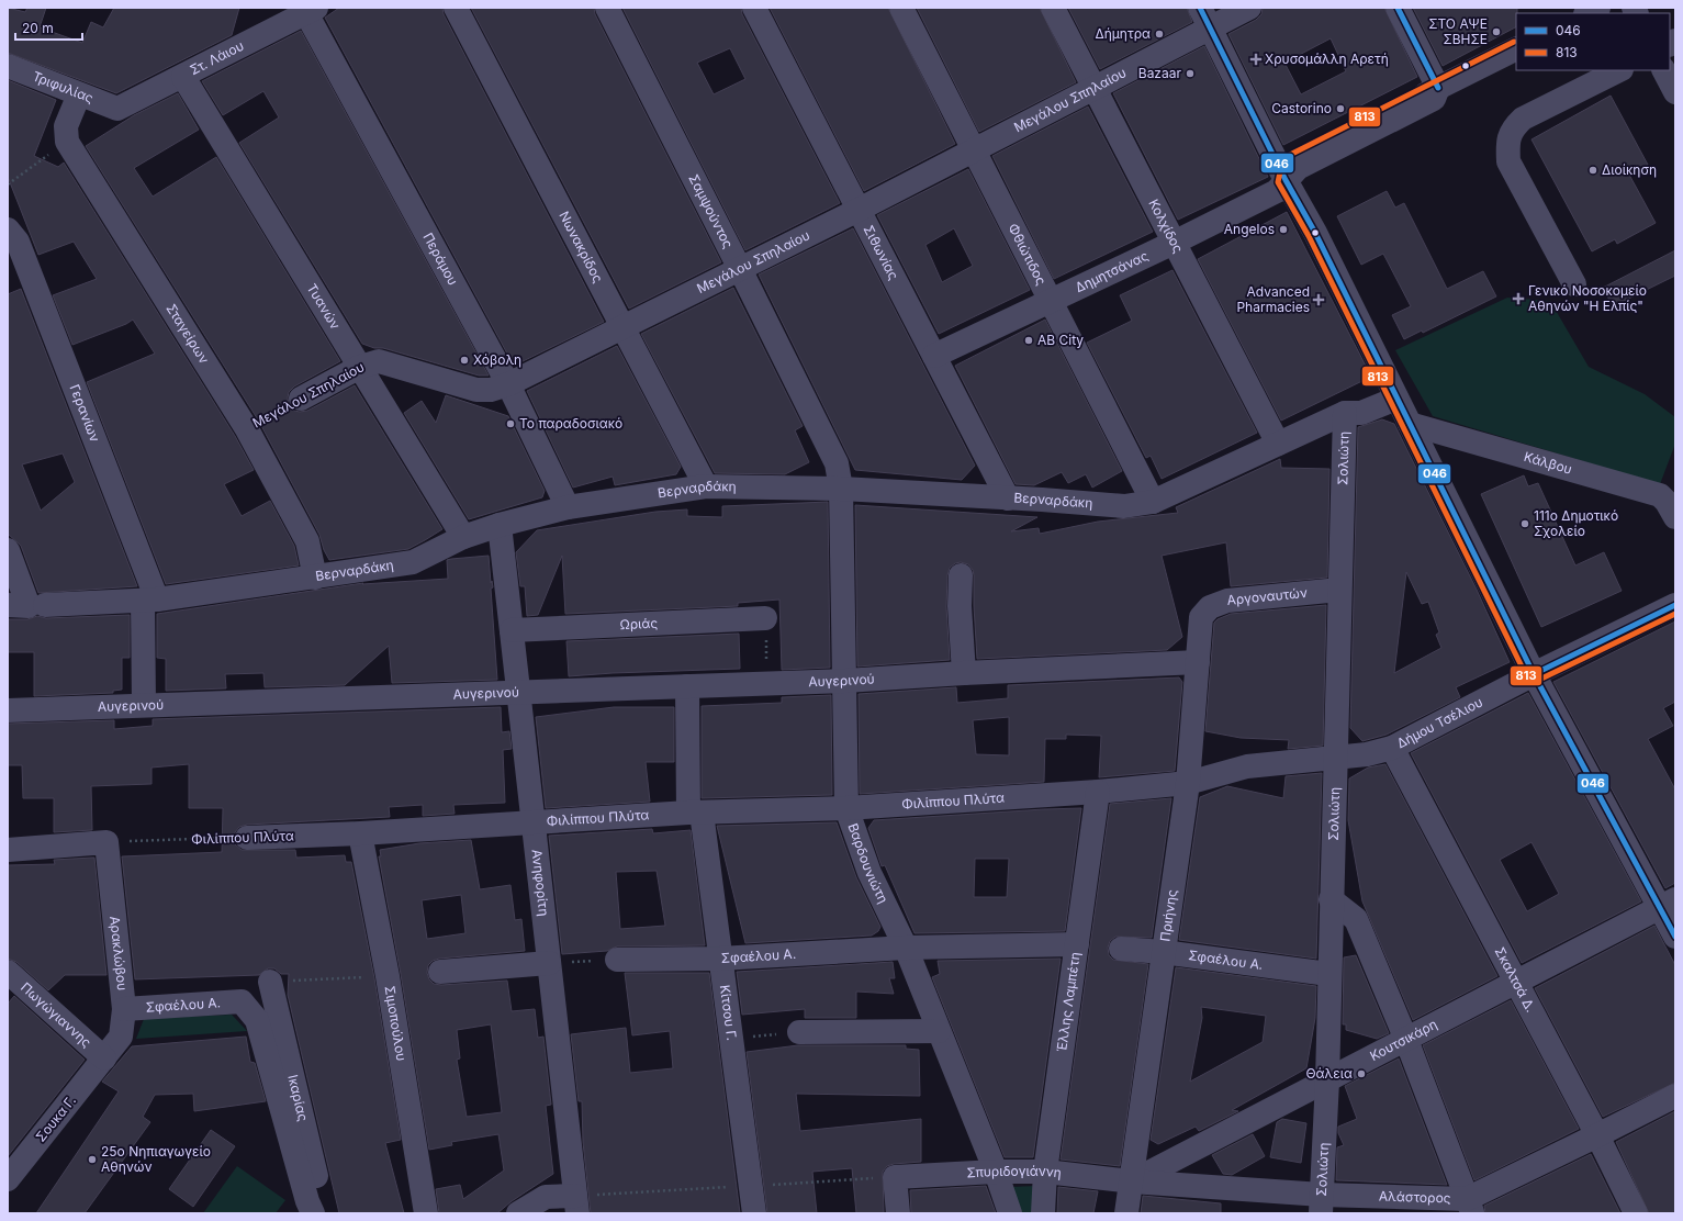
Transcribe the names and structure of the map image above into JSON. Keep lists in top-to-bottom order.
{
  "streets": {
    "street": [
      "Στ. Λάιου",
      "Τριφυλίας",
      "Μεγάλου Σπηλαίου",
      "Σαμψούντος",
      "Κολχίδος",
      "Νωνακρίδος",
      "Σιθωνίας",
      "Φθιώτιδος",
      "Περάμου",
      "Δημητσάνας",
      "Τυανών",
      "Σταγείρων",
      "Γερανίων",
      "Σολιώτη",
      "Κάλβου",
      "Βερναρδάκη",
      "Αργοναυτών",
      "Ωριάς",
      "Αυγερινού",
      "Δήμου Τσέλιου",
      "Φιλίππου Πλύτα",
      "Βαρδουνιώτη",
      "Ανηφορίτη",
      "Πριήνης",
      "Αρακλώβου",
      "Σφαέλου Α.",
      "Σκαλτσά Δ.",
      "Έλλης Λαμπέτη",
      "Κίτσου Γ.",
      "Πωγώγιαννης",
      "Σιμοπούλου",
      "Κουτσικάρη",
      "Ικαρίας",
      "Σουκα Γ.",
      "Σπυριδογιάννη",
      "Αλάστορος"
    ]
  },
  "crossings": [
    ["Στ. Λάιου", "Τριφυλίας"],
    ["Στ. Λάιου", "Περάμου"],
    ["Στ. Λάιου", "Τυανών"],
    ["Μεγάλου Σπηλαίου", "Σαμψούντος"],
    ["Μεγάλου Σπηλαίου", "Κολχίδος"],
    ["Μεγάλου Σπηλαίου", "Νωνακρίδος"],
    ["Μεγάλου Σπηλαίου", "Σιθωνίας"],
    ["Μεγάλου Σπηλαίου", "Φθιώτιδος"],
    ["Μεγάλου Σπηλαίου", "Περάμου"],
    ["Μεγάλου Σπηλαίου", "Τυανών"],
    ["Μεγάλου Σπηλαίου", "Σταγείρων"],
    ["Σαμψούντος", "Βερναρδάκη"],
    ["Σαμψούντος", "Βαρδουνιώτη"],
    ["Κολχίδος", "Δημητσάνας"],
    ["Κολχίδος", "Βερναρδάκη"],
    ["Νωνακρίδος", "Βερναρδάκη"],
    ["Σιθωνίας", "Δημητσάνας"],
    ["Σιθωνίας", "Βερναρδάκη"],
    ["Φθιώτιδος", "Δημητσάνας"],
    ["Φθιώτιδος", "Βερναρδάκη"],
    ["Περάμου", "Βερναρδάκη"],
    ["Τυανών", "Βερναρδάκη"],
    ["Σταγείρων", "Βερναρδάκη"],
    ["Γερανίων", "Βερναρδάκη"],
    ["Γερανίων", "Αυγερινού"],
    ["Σολιώτη", "Βερναρδάκη"],
    ["Σολιώτη", "Αργοναυτών"],
    ["Σολιώτη", "Δήμου Τσέλιου"],
    ["Σολιώτη", "Σφαέλου Α."],
    ["Σολιώτη", "Κουτσικάρη"],
    ["Σολιώτη", "Αλάστορος"],
    ["Βερναρδάκη", "Βαρδουνιώτη"],
    ["Βερναρδάκη", "Ανηφορίτη"],
    ["Αργοναυτών", "Πριήνης"],
    ["Ωριάς", "Ανηφορίτη"],
    ["Αυγερινού", "Βαρδουνιώτη"],
    ["Αυγερινού", "Ανηφορίτη"],
    ["Αυγερινού", "Πριήνης"],
    ["Αυγερινού", "Κίτσου Γ."],
    ["Δήμου Τσέλιου", "Φιλίππου Πλύτα"],
    ["Δήμου Τσέλιου", "Πριήνης"],
    ["Δήμου Τσέλιου", "Σκαλτσά Δ."],
    ["Φιλίππου Πλύτα", "Βαρδουνιώτη"],
    ["Φιλίππου Πλύτα", "Ανηφορίτη"],
    ["Φιλίππου Πλύτα", "Πριήνης"],
    ["Φιλίππου Πλύτα", "Αρακλώβου"],
    ["Φιλίππου Πλύτα", "Έλλης Λαμπέτη"],
    ["Φιλίππου Πλύτα", "Κίτσου Γ."],
    ["Φιλίππου Πλύτα", "Σιμοπούλου"],
    ["Βαρδουνιώτη", "Σφαέλου Α."],
    ["Βαρδουνιώτη", "Σπυριδογιάννη"],
    ["Πριήνης", "Σφαέλου Α."],
    ["Πριήνης", "Κουτσικάρη"],
    ["Πριήνης", "Σπυριδογιάννη"],
    ["Πριήνης", "Αλάστορος"],
    ["Αρακλώβου", "Σφαέλου Α."],
    ["Αρακλώβου", "Πωγώγιαννης"],
    ["Αρακλώβου", "Σουκα Γ."],
    ["Σφαέλου Α.", "Έλλης Λαμπέτη"],
    ["Σφαέλου Α.", "Κίτσου Γ."],
    ["Σφαέλου Α.", "Ικαρίας"],
    ["Σκαλτσά Δ.", "Κουτσικάρη"],
    ["Σκαλτσά Δ.", "Αλάστορος"],
    ["Έλλης Λαμπέτη", "Σπυριδογιάννη"],
    ["Πωγώγιαννης", "Σουκα Γ."],
    ["Κουτσικάρη", "Σπυριδογιάννη"],
    ["Κουτσικάρη", "Αλάστορος"],
    ["Σπυριδογιάννη", "Αλάστορος"]
  ],
  "places": {
    "other": [
      "ΣΤΟ ΑΨΕ ΣΒΗΣΕ",
      "Δήμητρα",
      "Bazaar",
      "Castorino",
      "Διοίκηση",
      "Angelos",
      "ΑΒ City",
      "Χόβολη",
      "Το παραδοσιακό",
      "111ο Δημοτικό Σχολείο",
      "Θάλεια",
      "25ο Νηπιαγωγείο Αθηνών"
    ],
    "health": ["Χρυσομάλλη Αρετή", "Γενικό Νοσοκομείο Αθηνών \"Η Ελπίς\"", "Advanced Pharmacies"]
  },
  "lines": ["transit line 046", "transit line 813"],
  "legend": ["046", "813"],
  "scale_bar": "20 m"
}
